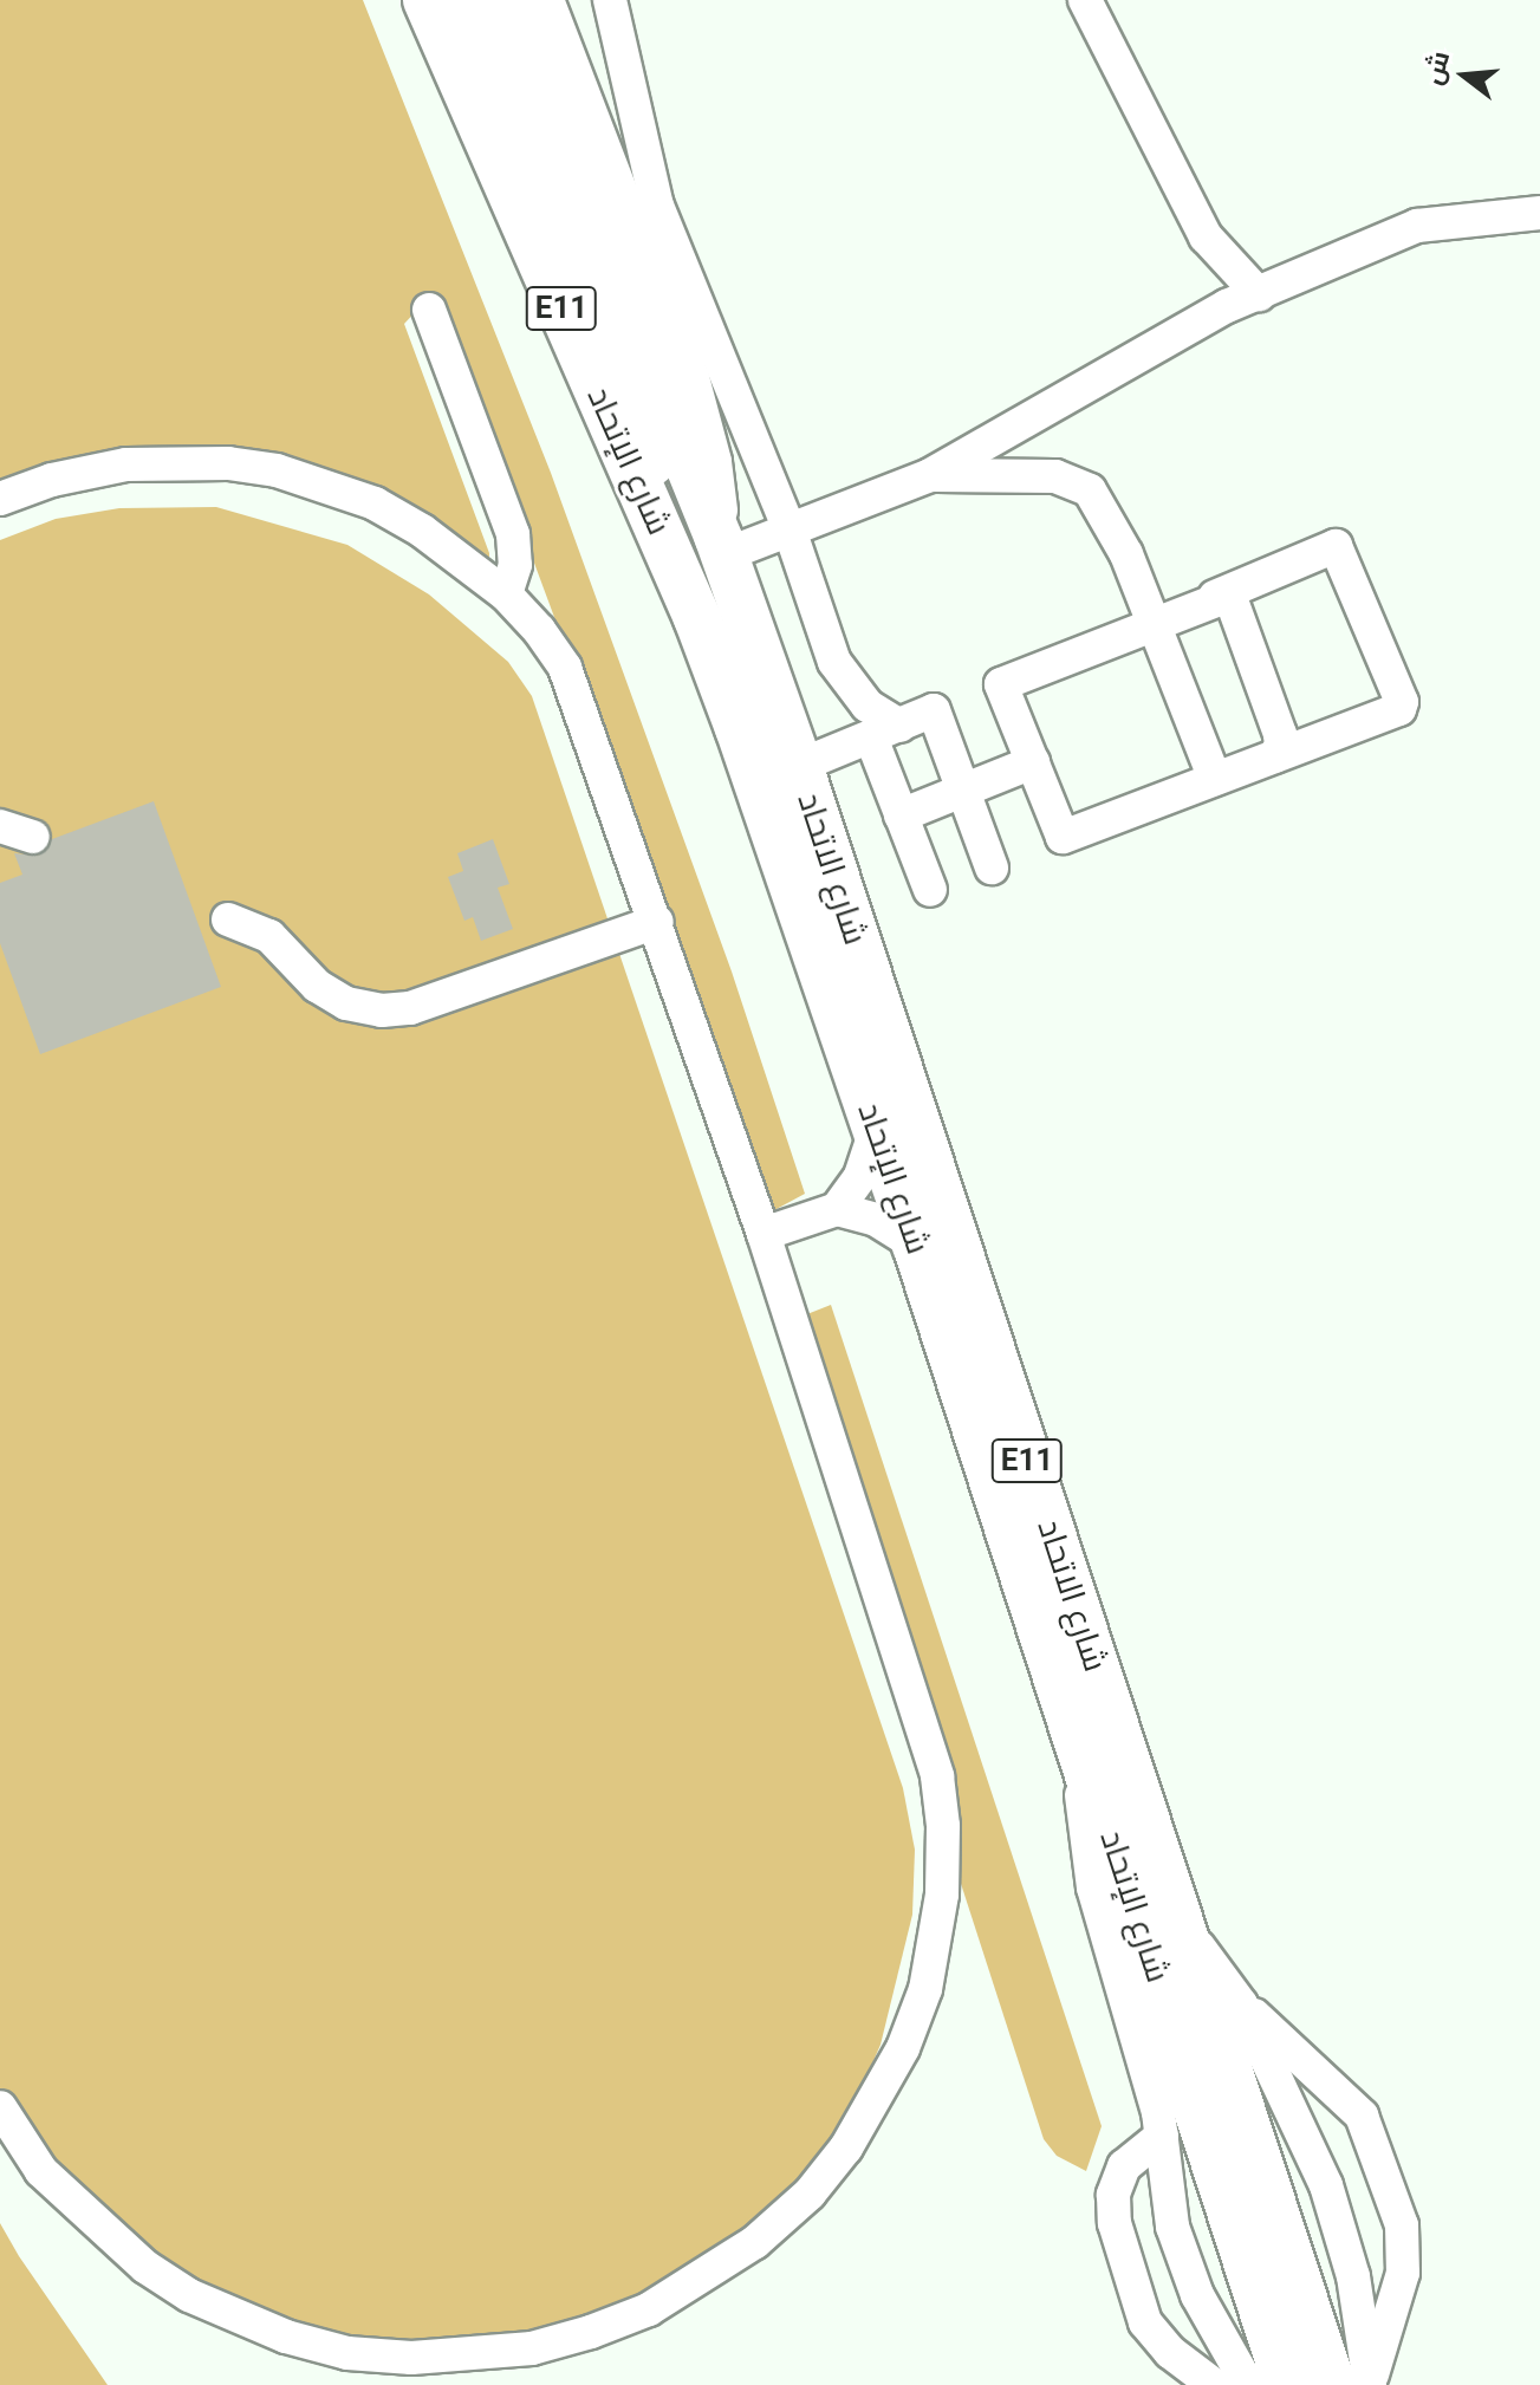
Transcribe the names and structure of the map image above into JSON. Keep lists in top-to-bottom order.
{
  "streets": {
    "highway": ["E11", "شارع الإتحاد", "شارع الاتحاد"]
  },
  "crossings": [
    ["شارع الإتحاد", "شارع الاتحاد"]
  ],
  "north": "left"
}
